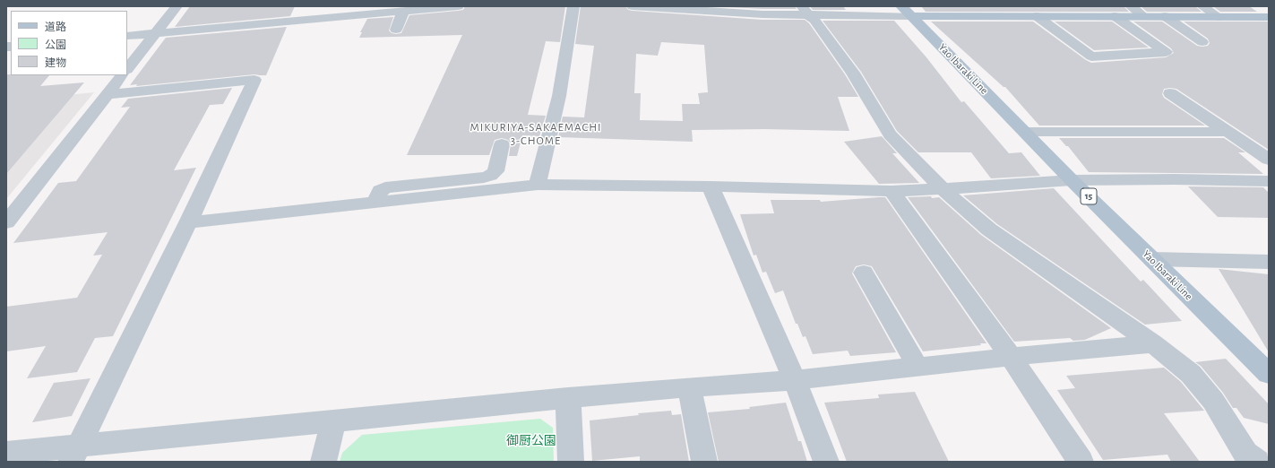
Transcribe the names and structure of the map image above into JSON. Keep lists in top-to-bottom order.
{
  "streets": {
    "main road": ["Yao Ibaraki Line", "15"]
  },
  "districts": ["MIKURIYA-SAKAEMACHI 3-CHOME"],
  "parks": ["御厨公園"],
  "legend": ["道路", "公園", "建物"]
}
